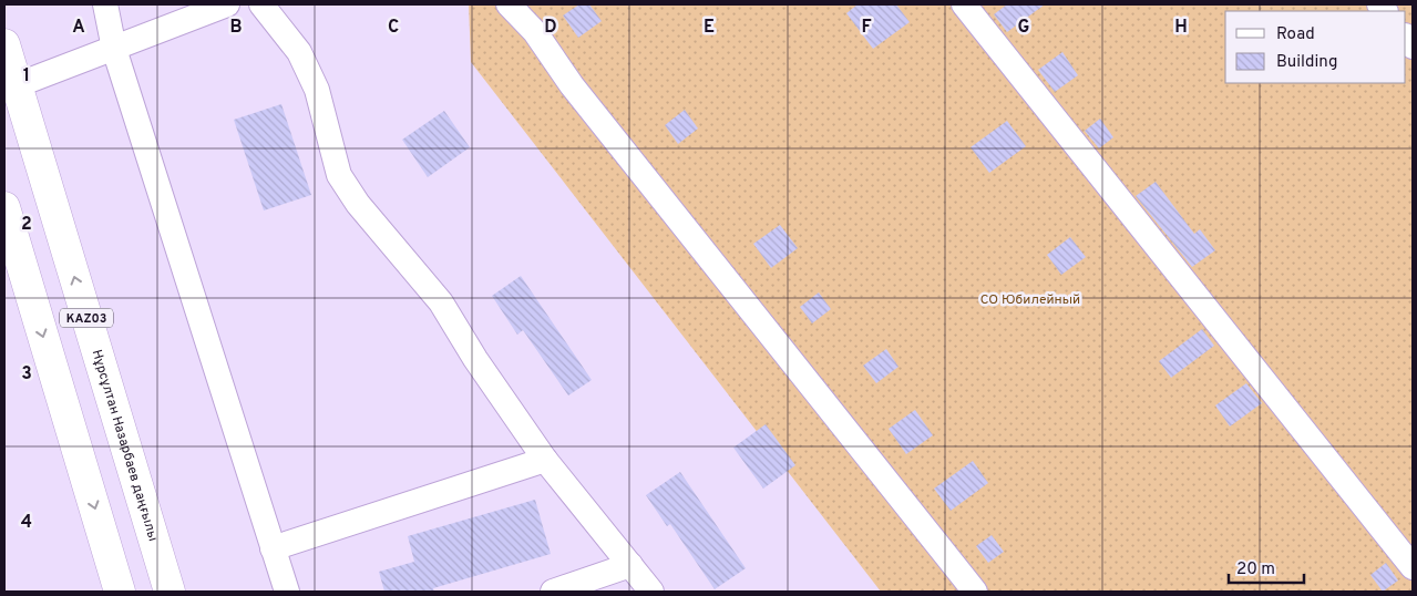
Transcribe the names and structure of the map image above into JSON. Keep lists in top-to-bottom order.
{
  "streets": {
    "main road": ["KАZ03", "Нұрсұлтан Назарбаев даңғылы"]
  },
  "parks": ["СО Юбилейный"],
  "legend": ["Road", "Building"],
  "scale_bar": "20 m",
  "grid": {
    "columns": [
      "A",
      "B",
      "C",
      "D",
      "E",
      "F",
      "G",
      "H"
    ],
    "rows": [
      "1",
      "2",
      "3",
      "4"
    ]
  }
}
